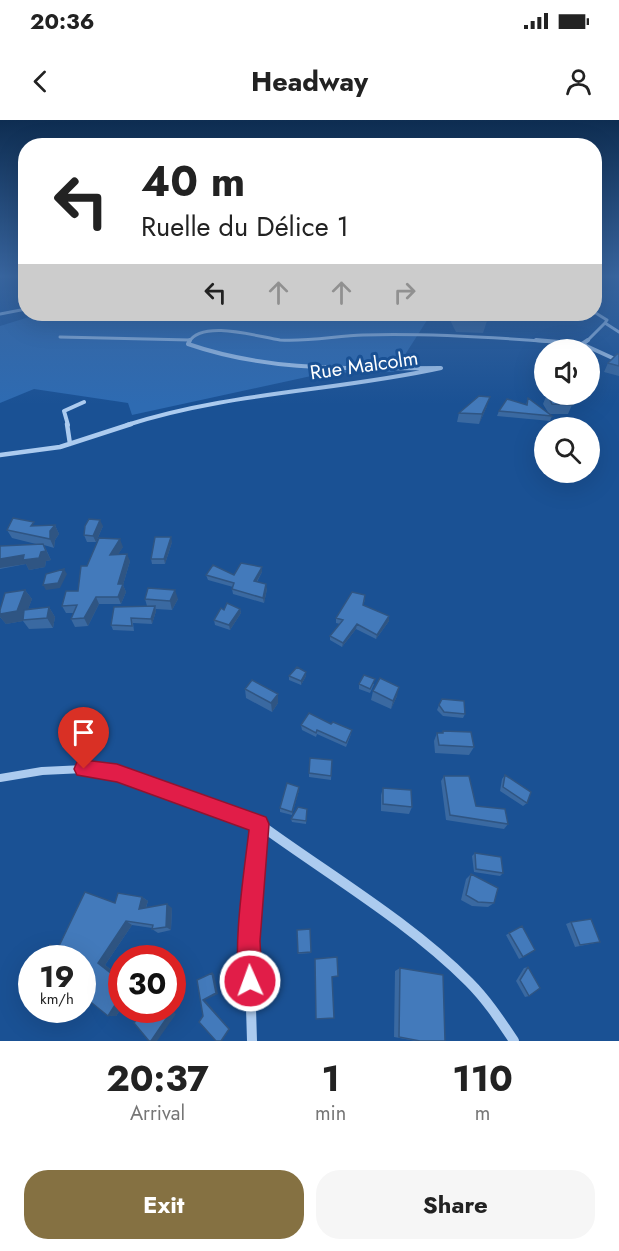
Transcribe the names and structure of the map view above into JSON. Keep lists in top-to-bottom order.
{
  "streets": {
    "street": ["Rue Malcolm"]
  },
  "page": {
    "status": "20:36",
    "header": "Headway",
    "turn": ["40 m", "Ruelle du Délice 1"],
    "speed": "19 km/h",
    "limit": "30",
    "eta": [
      "20:37",
      "Arrival",
      "1",
      "min",
      "110",
      "m"
    ],
    "buttons": ["Exit", "Share"]
  }
}
